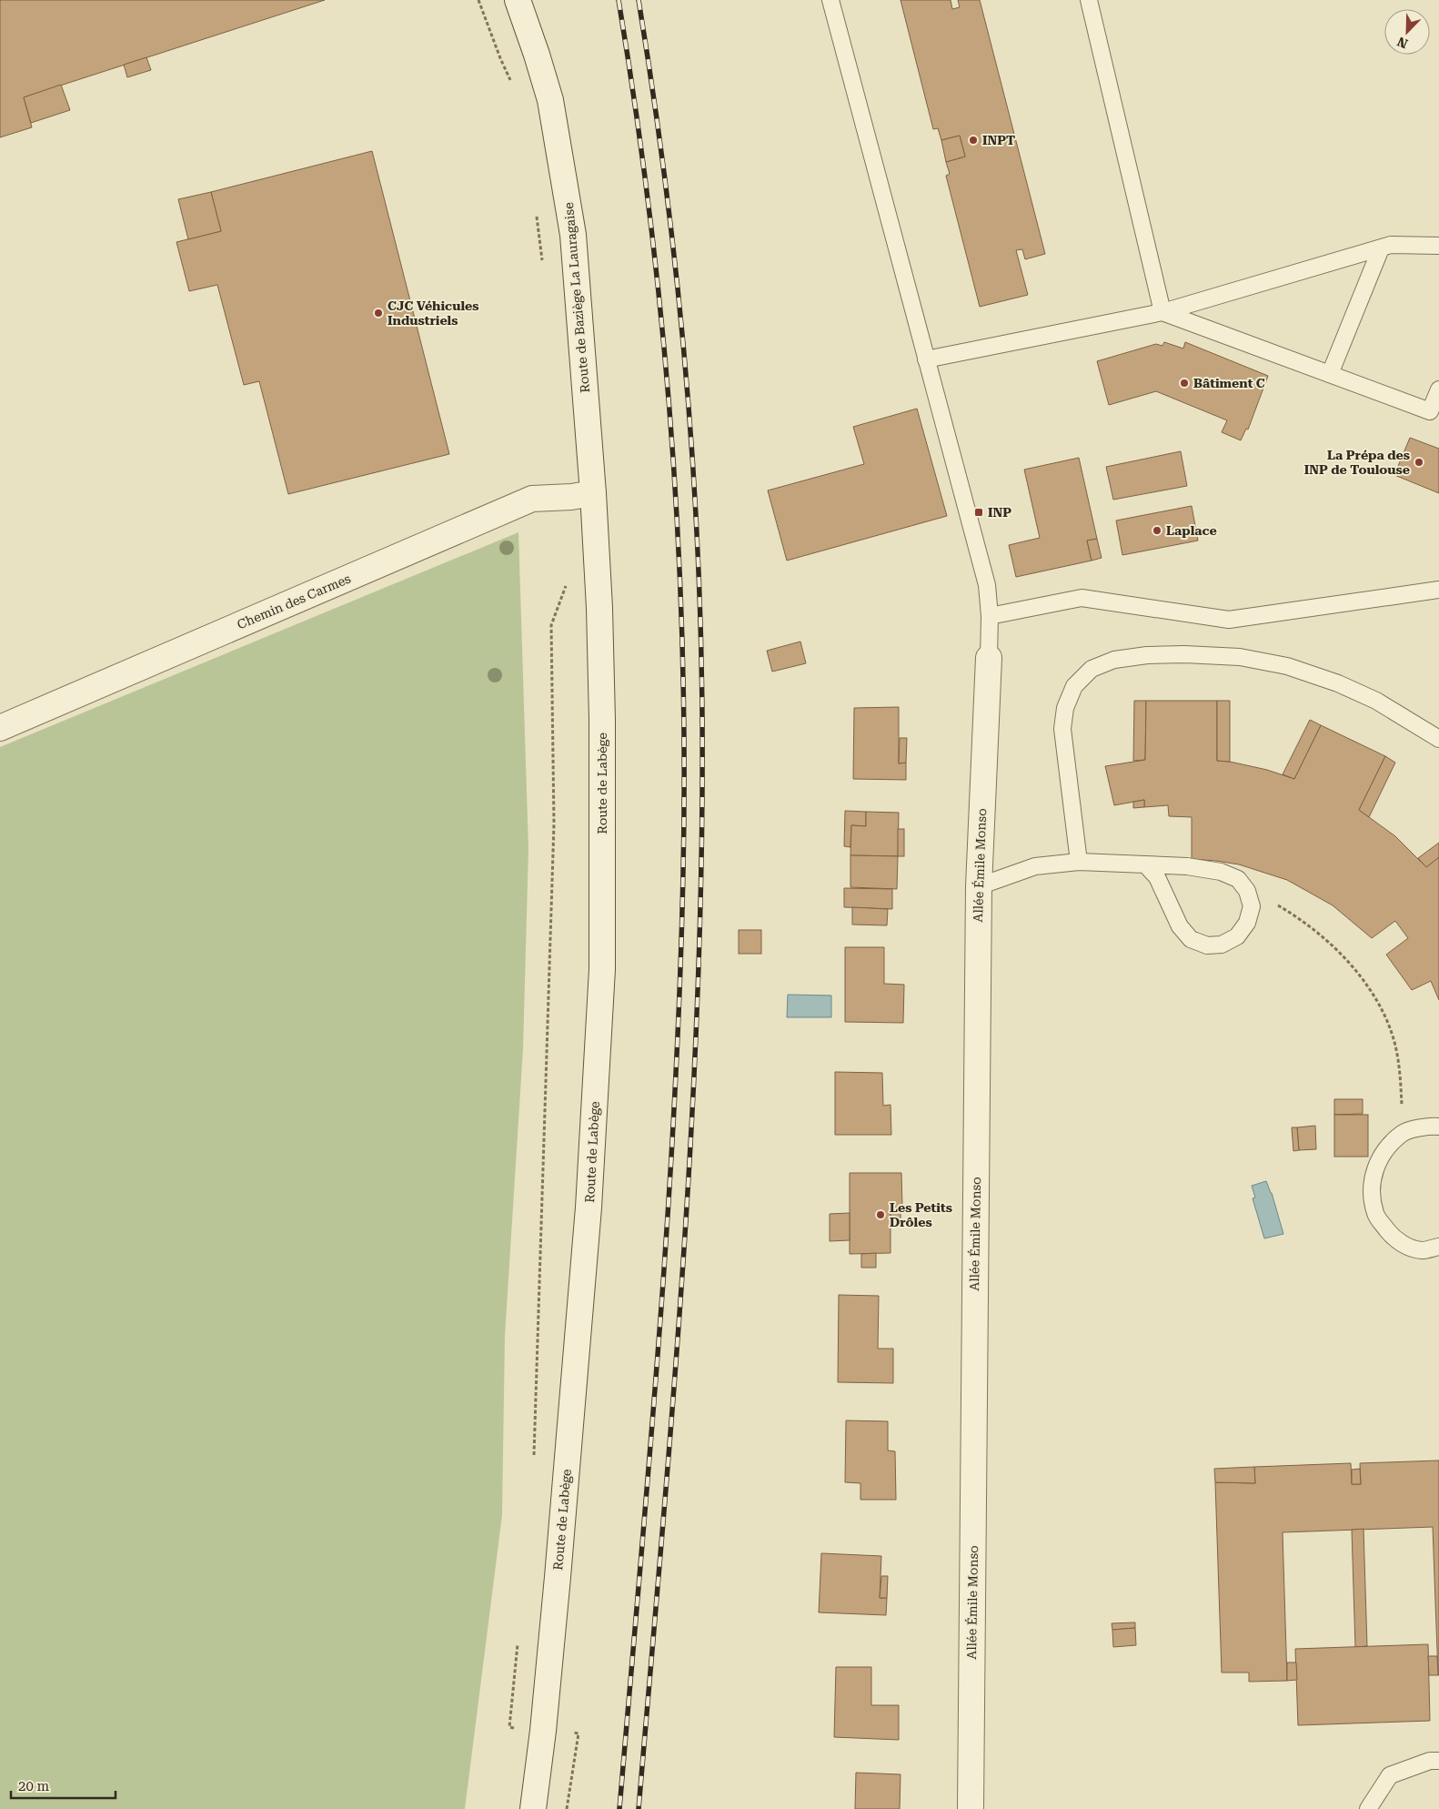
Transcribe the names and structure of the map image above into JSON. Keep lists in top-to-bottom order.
{
  "streets": {
    "main road": [
      "Route de Baziège La Lauragaise",
      "Chemin des Carmes",
      "Route de Labège",
      "Allée Émile Monso"
    ]
  },
  "crossings": [
    ["Route de Baziège La Lauragaise", "Chemin des Carmes"],
    ["Route de Baziège La Lauragaise", "Route de Labège"],
    ["Chemin des Carmes", "Route de Labège"]
  ],
  "places": {
    "other": [
      "INPT",
      "CJC Véhicules Industriels",
      "Bâtiment C",
      "La Prépa des INP de Toulouse",
      "Laplace",
      "Les Petits Drôles"
    ],
    "transit": ["INP"]
  },
  "scale_bar": "20 m",
  "north": "bottom left"
}
